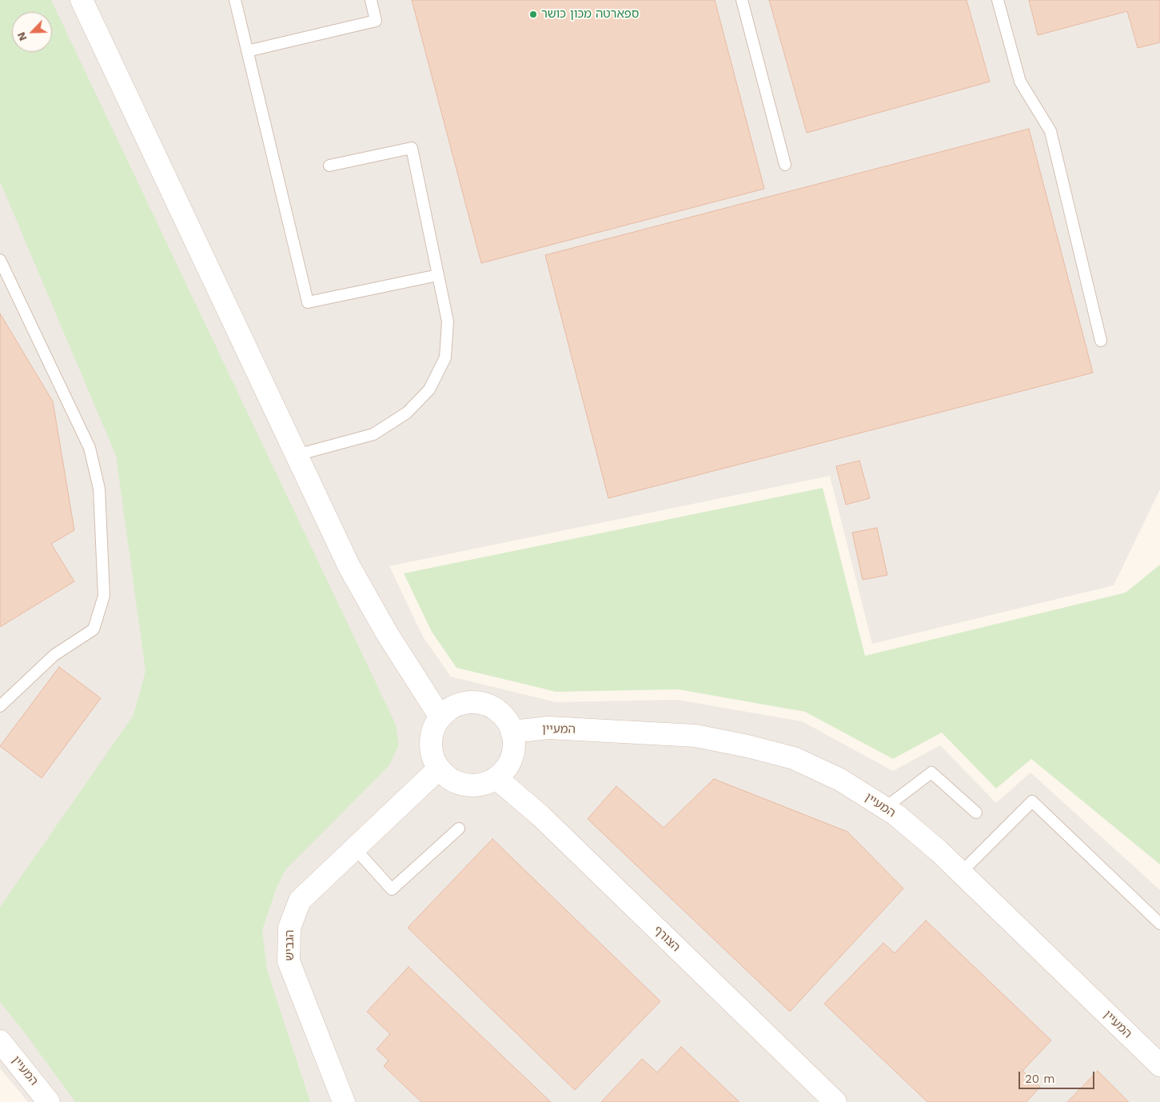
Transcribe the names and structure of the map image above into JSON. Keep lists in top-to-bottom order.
{
  "streets": {
    "street": ["המעיין", "הצורף", "הגביש"]
  },
  "crossings": [
    ["המעיין", "הצורף"],
    ["המעיין", "הגביש"],
    ["הצורף", "הגביש"]
  ],
  "places": ["ספארטה מכון כושר"],
  "scale_bar": "20 m",
  "north": "bottom left"
}
